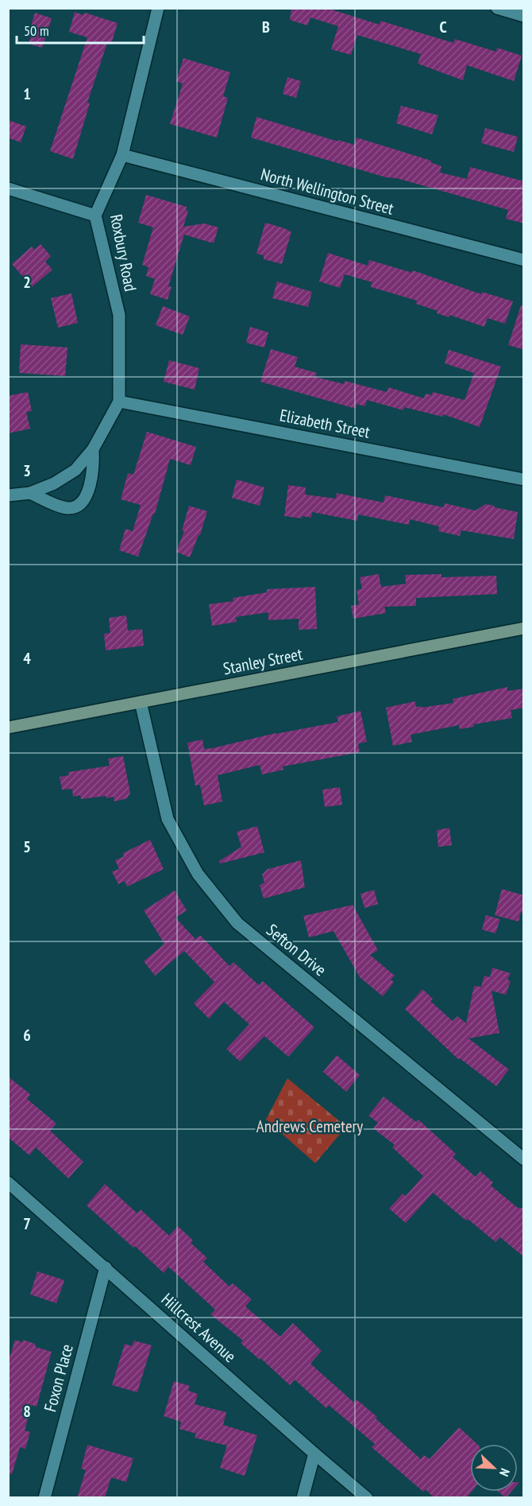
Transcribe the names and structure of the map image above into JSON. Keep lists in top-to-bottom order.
{
  "streets": {
    "main road": ["Stanley Street"],
    "street": [
      "North Wellington Street",
      "Roxbury Road",
      "Elizabeth Street",
      "Sefton Drive",
      "Hillcrest Avenue",
      "Foxon Place"
    ]
  },
  "crossings": [
    ["North Wellington Street", "Roxbury Road"],
    ["Roxbury Road", "Elizabeth Street"],
    ["Stanley Street", "Sefton Drive"],
    ["Hillcrest Avenue", "Foxon Place"]
  ],
  "parks": ["Andrews Cemetery"],
  "scale_bar": "50 m",
  "north": "bottom right",
  "grid": {
    "columns": ["B", "C"],
    "rows": [
      "1",
      "2",
      "3",
      "4",
      "5",
      "6",
      "7",
      "8"
    ]
  }
}
